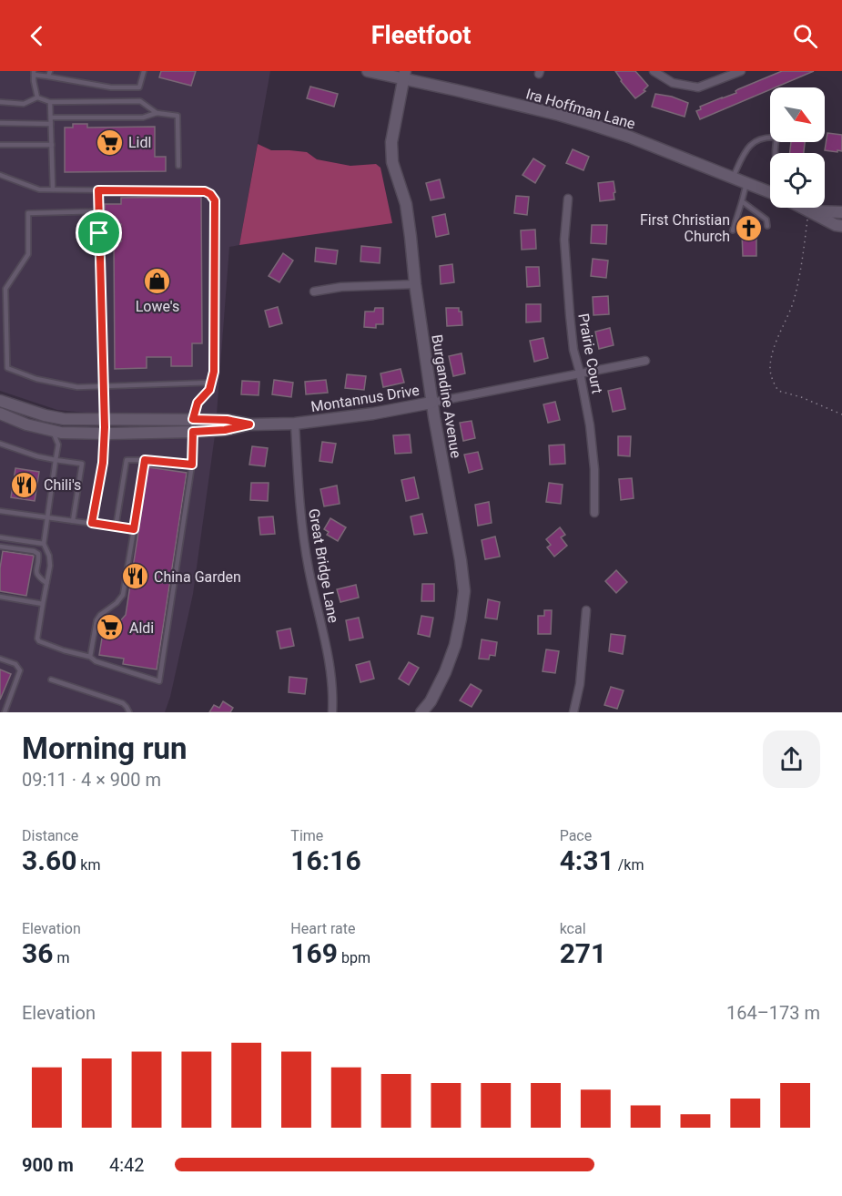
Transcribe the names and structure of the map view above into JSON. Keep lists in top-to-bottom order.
{
  "streets": {
    "street": [
      "Ira Hoffman Lane",
      "Prairie Court",
      "Burgandine Avenue",
      "Montannus Drive",
      "Great Bridge Lane"
    ]
  },
  "crossings": [
    ["Ira Hoffman Lane", "Burgandine Avenue"],
    ["Prairie Court", "Montannus Drive"],
    ["Burgandine Avenue", "Montannus Drive"],
    ["Montannus Drive", "Great Bridge Lane"]
  ],
  "places": {
    "supermarket": ["Lidl", "Aldi"],
    "church": ["First Christian Church"],
    "shop": ["Lowe's"],
    "restaurant": ["Chili's", "China Garden"]
  },
  "north": "bottom right",
  "page": {
    "header": "Fleetfoot",
    "heading": ["Morning run", "09:11 · 4 × 900 m"],
    "stats": [
      ["Distance", "3.60 km"],
      ["Time", "16:16"],
      ["Pace", "4:31 /km"],
      ["Elevation", "36 m"],
      ["Heart rate", "169 bpm"],
      ["kcal", "271"]
    ],
    "chart": ["Elevation", "164–173 m"],
    "list": [
      {
        "name": "900 m",
        "note": "4:42"
      }
    ]
  }
}
